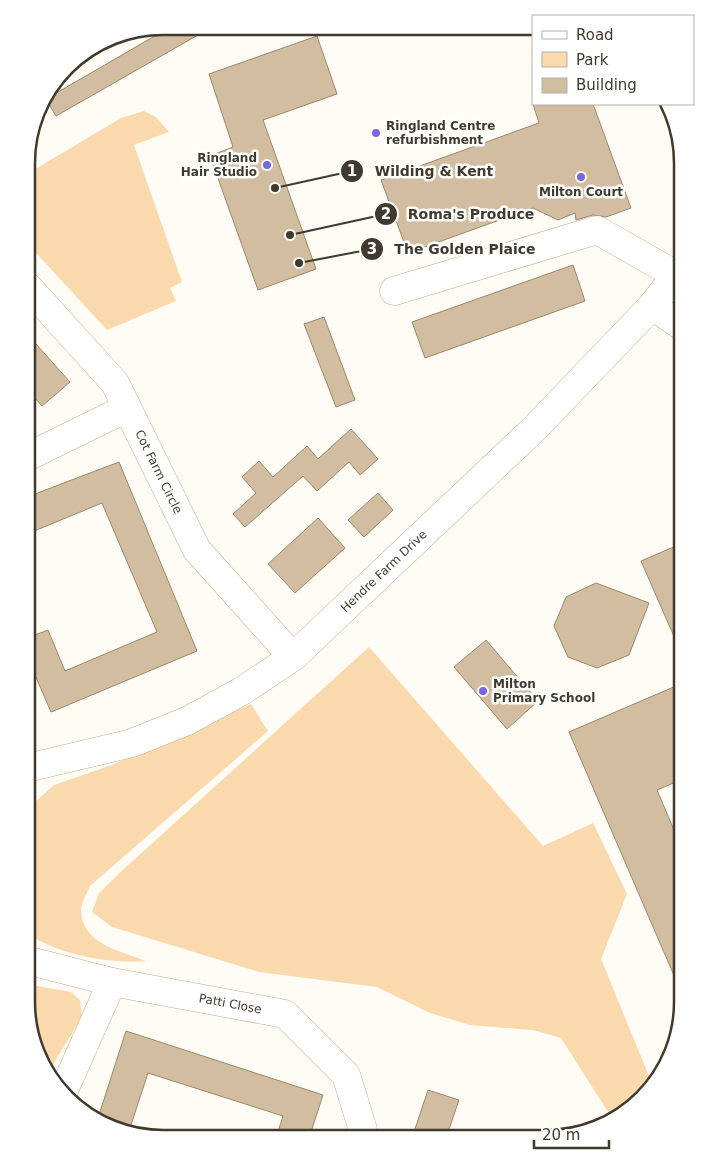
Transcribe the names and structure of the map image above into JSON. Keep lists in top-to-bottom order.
{
  "streets": {
    "street": ["Cot Farm Circle", "Hendre Farm Drive", "Patti Close"]
  },
  "crossings": [
    ["Cot Farm Circle", "Hendre Farm Drive"]
  ],
  "places": [
    "Ringland Centre refurbishment",
    "Ringland Hair Studio",
    "Milton Court",
    "Wilding & Kent",
    "Roma's Produce",
    "The Golden Plaice",
    "Milton Primary School"
  ],
  "legend": ["Road", "Park", "Building"],
  "scale_bar": "20 m"
}
